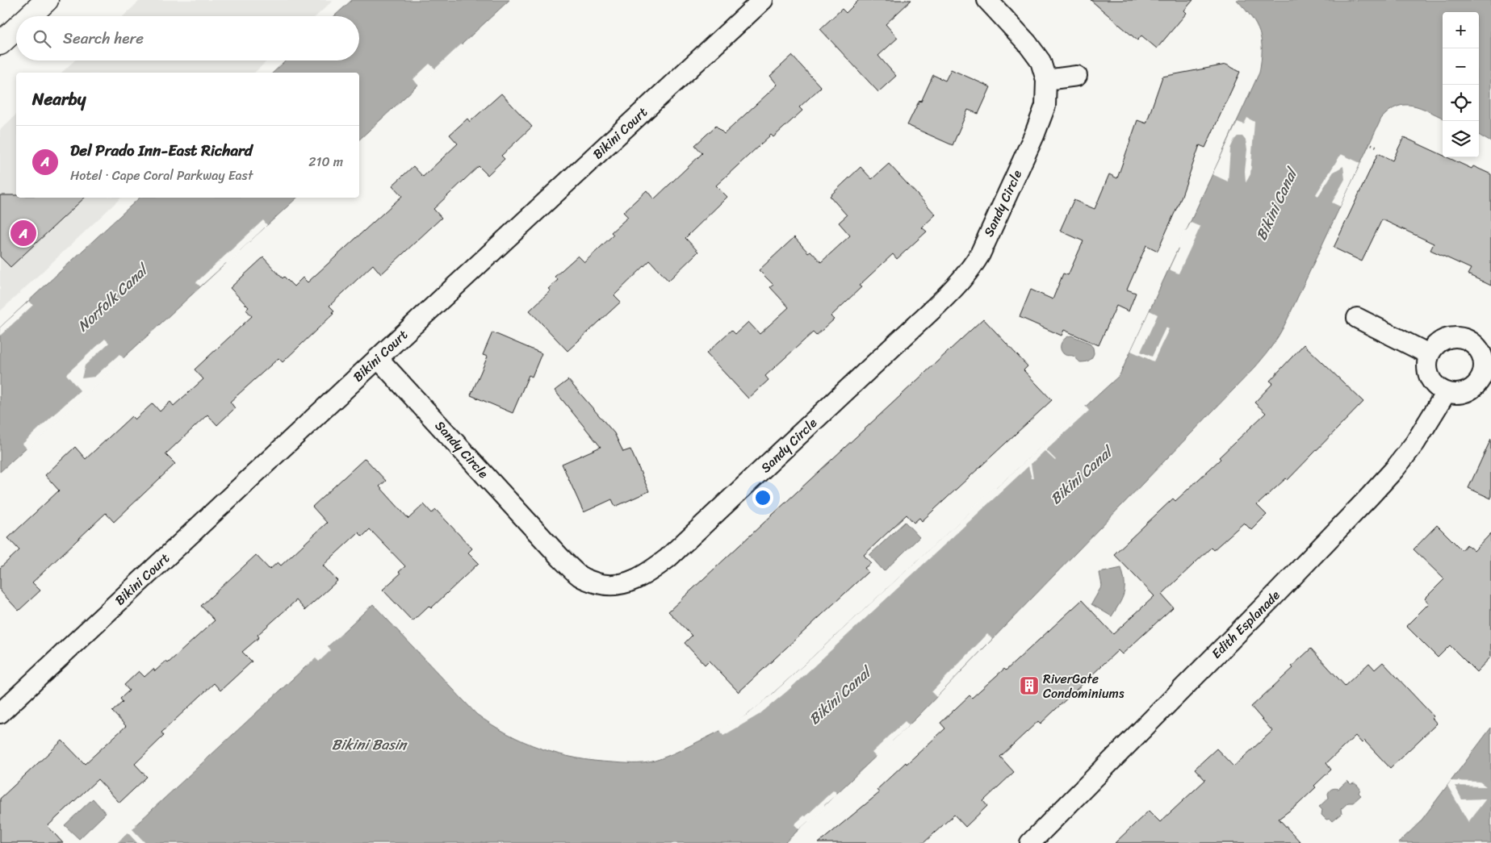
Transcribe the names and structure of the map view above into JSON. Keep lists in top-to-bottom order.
{
  "streets": {
    "street": ["Bikini Court", "Sandy Circle", "Edith Esplanade"]
  },
  "crossings": [
    ["Bikini Court", "Sandy Circle"]
  ],
  "water": ["Bikini Canal", "Norfolk Canal", "Bikini Basin"],
  "places": {
    "building": ["RiverGate Condominiums"]
  },
  "page": {
    "map_buttons": ["+", "−"],
    "search": "Search here",
    "heading": "Nearby",
    "list": [
      {
        "mark": "A",
        "name": "Del Prado Inn-East Richard",
        "note": "Hotel · Cape Coral Parkway East",
        "value": "210 m"
      }
    ],
    "pins": "A"
  }
}
